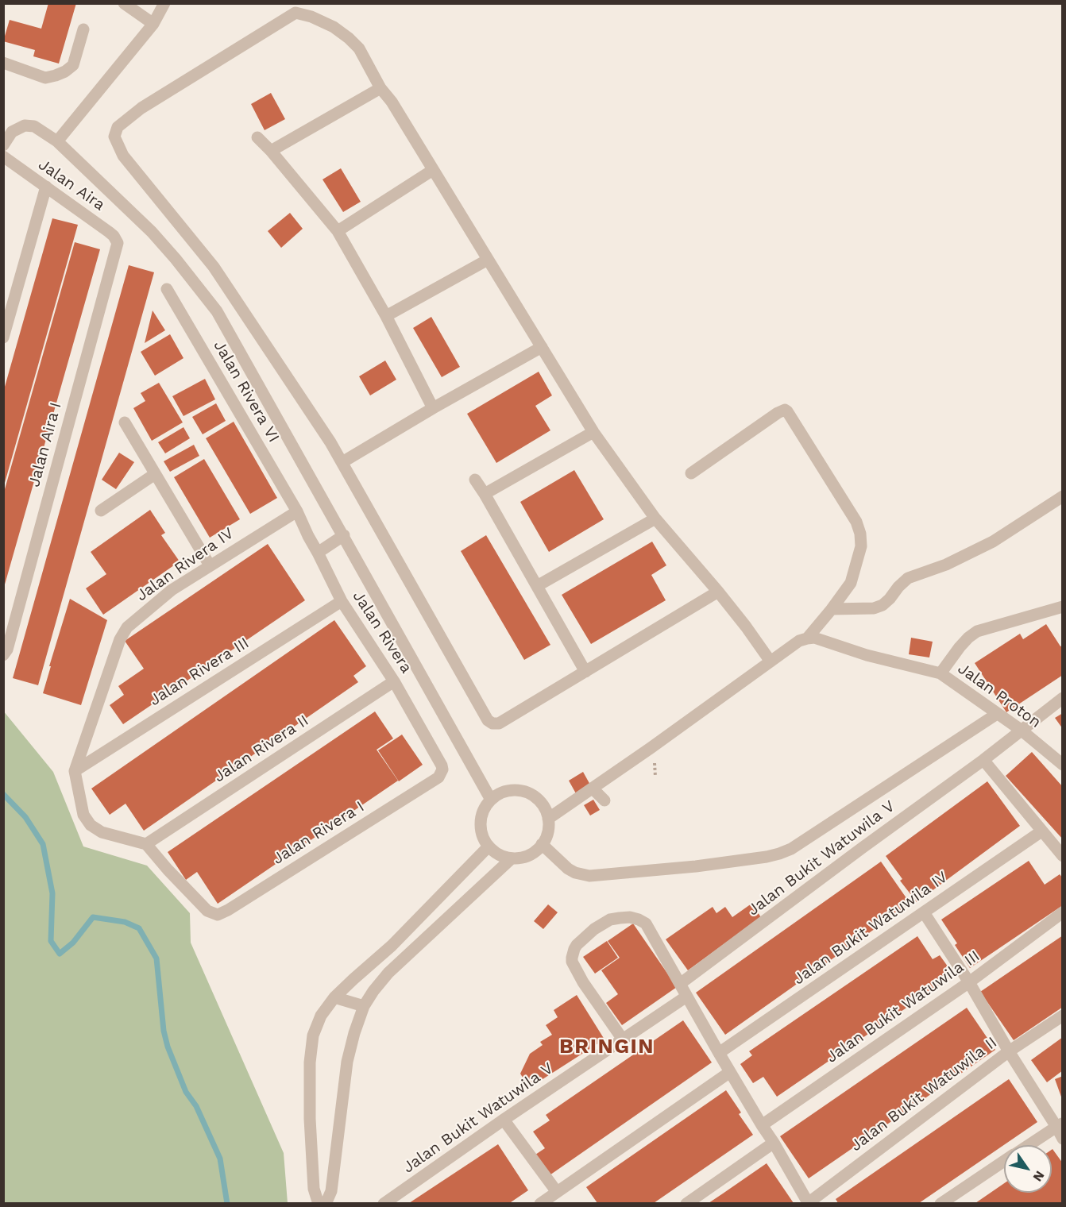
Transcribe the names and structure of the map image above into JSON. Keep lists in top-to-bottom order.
{
  "streets": {
    "street": [
      "Jalan Aira",
      "Jalan Rivera VI",
      "Jalan Aira I",
      "Jalan Rivera IV",
      "Jalan Rivera",
      "Jalan Rivera III",
      "Jalan Proton",
      "Jalan Rivera II",
      "Jalan Rivera I",
      "Jalan Bukit Watuwila V",
      "Jalan Bukit Watuwila IV",
      "Jalan Bukit Watuwila III",
      "Jalan Bukit Watuwila II"
    ]
  },
  "crossings": [
    ["Jalan Aira", "Jalan Aira I"],
    ["Jalan Rivera VI", "Jalan Rivera IV"],
    ["Jalan Rivera VI", "Jalan Rivera"],
    ["Jalan Rivera IV", "Jalan Rivera"],
    ["Jalan Rivera IV", "Jalan Rivera III"],
    ["Jalan Rivera", "Jalan Rivera III"],
    ["Jalan Rivera", "Jalan Rivera II"],
    ["Jalan Rivera", "Jalan Rivera I"],
    ["Jalan Proton", "Jalan Bukit Watuwila V"],
    ["Jalan Rivera II", "Jalan Rivera I"]
  ],
  "districts": ["BRINGIN"],
  "north": "bottom right"
}
